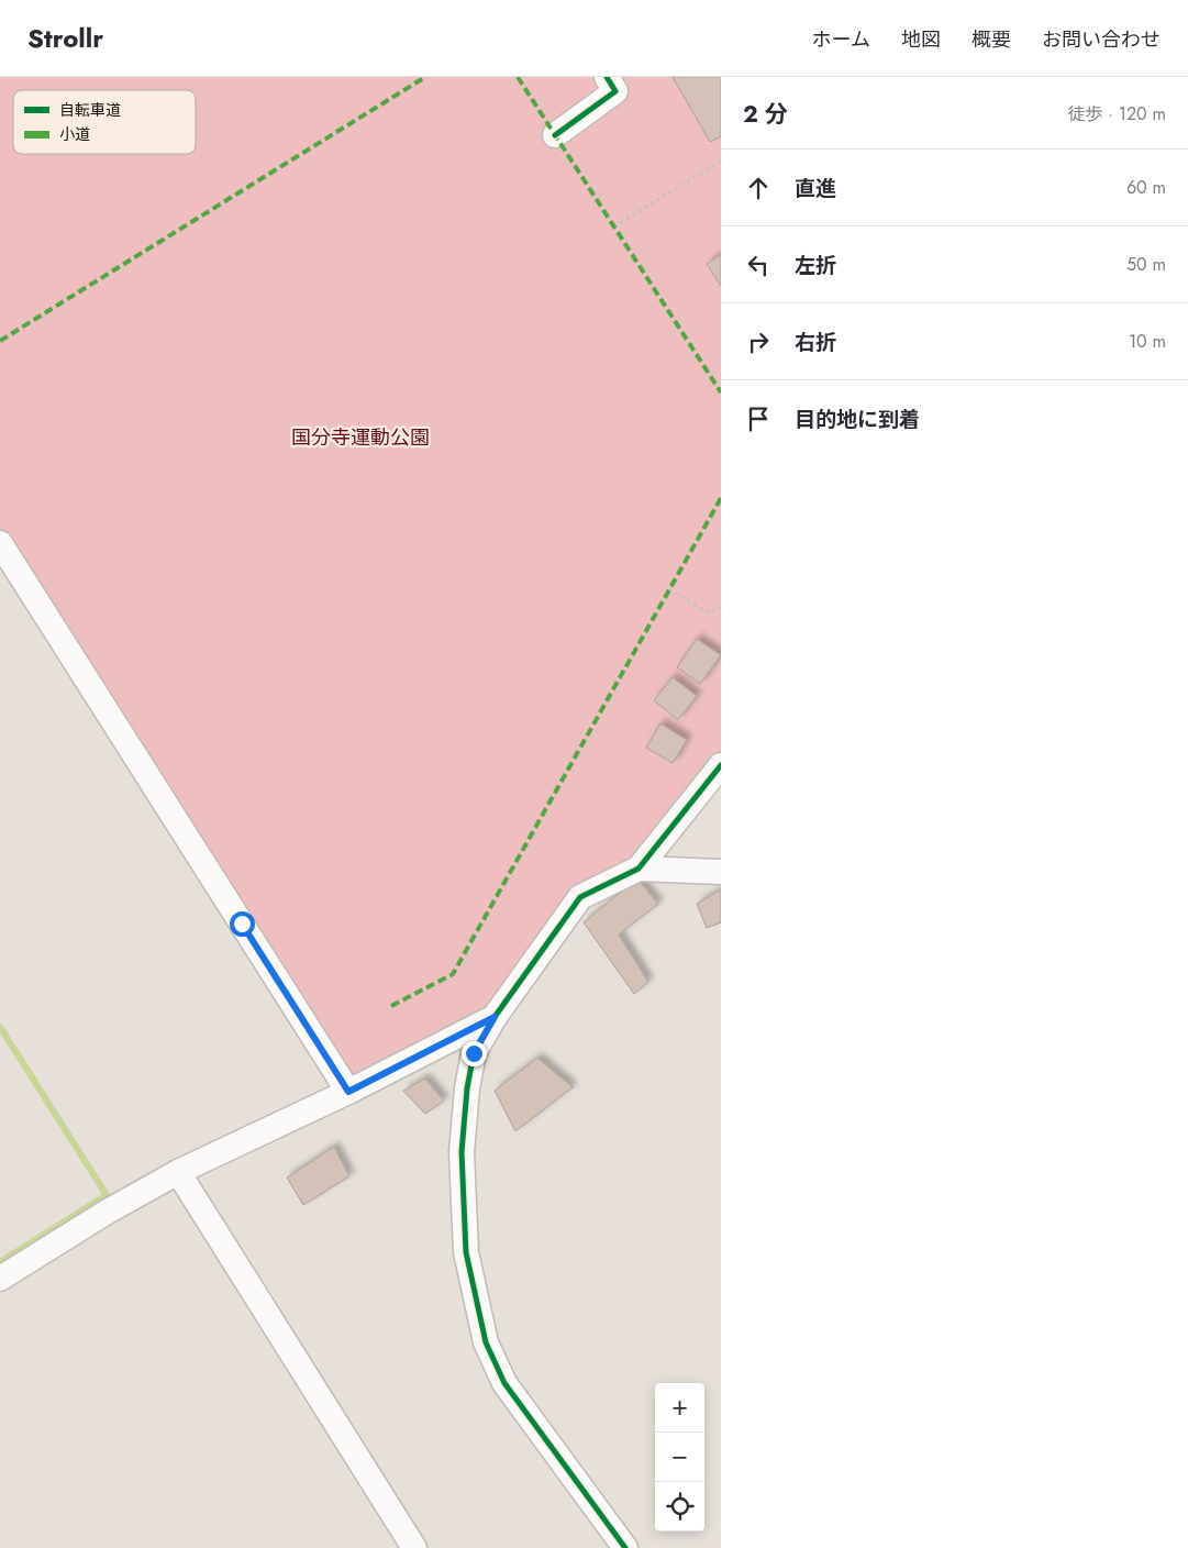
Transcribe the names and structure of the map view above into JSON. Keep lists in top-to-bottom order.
{
  "parks": ["国分寺運動公園"],
  "legend": ["自転車道", "小道"],
  "page": {
    "header": "Strollr",
    "nav": [
      "ホーム",
      "地図",
      "概要",
      "お問い合わせ"
    ],
    "heading": ["2 分", "徒歩 · 120 m"],
    "list": [
      ["直進", "60 m"],
      ["左折", "50 m"],
      ["右折", "10 m"],
      "目的地に到着"
    ],
    "map_buttons": ["+", "−"]
  }
}
